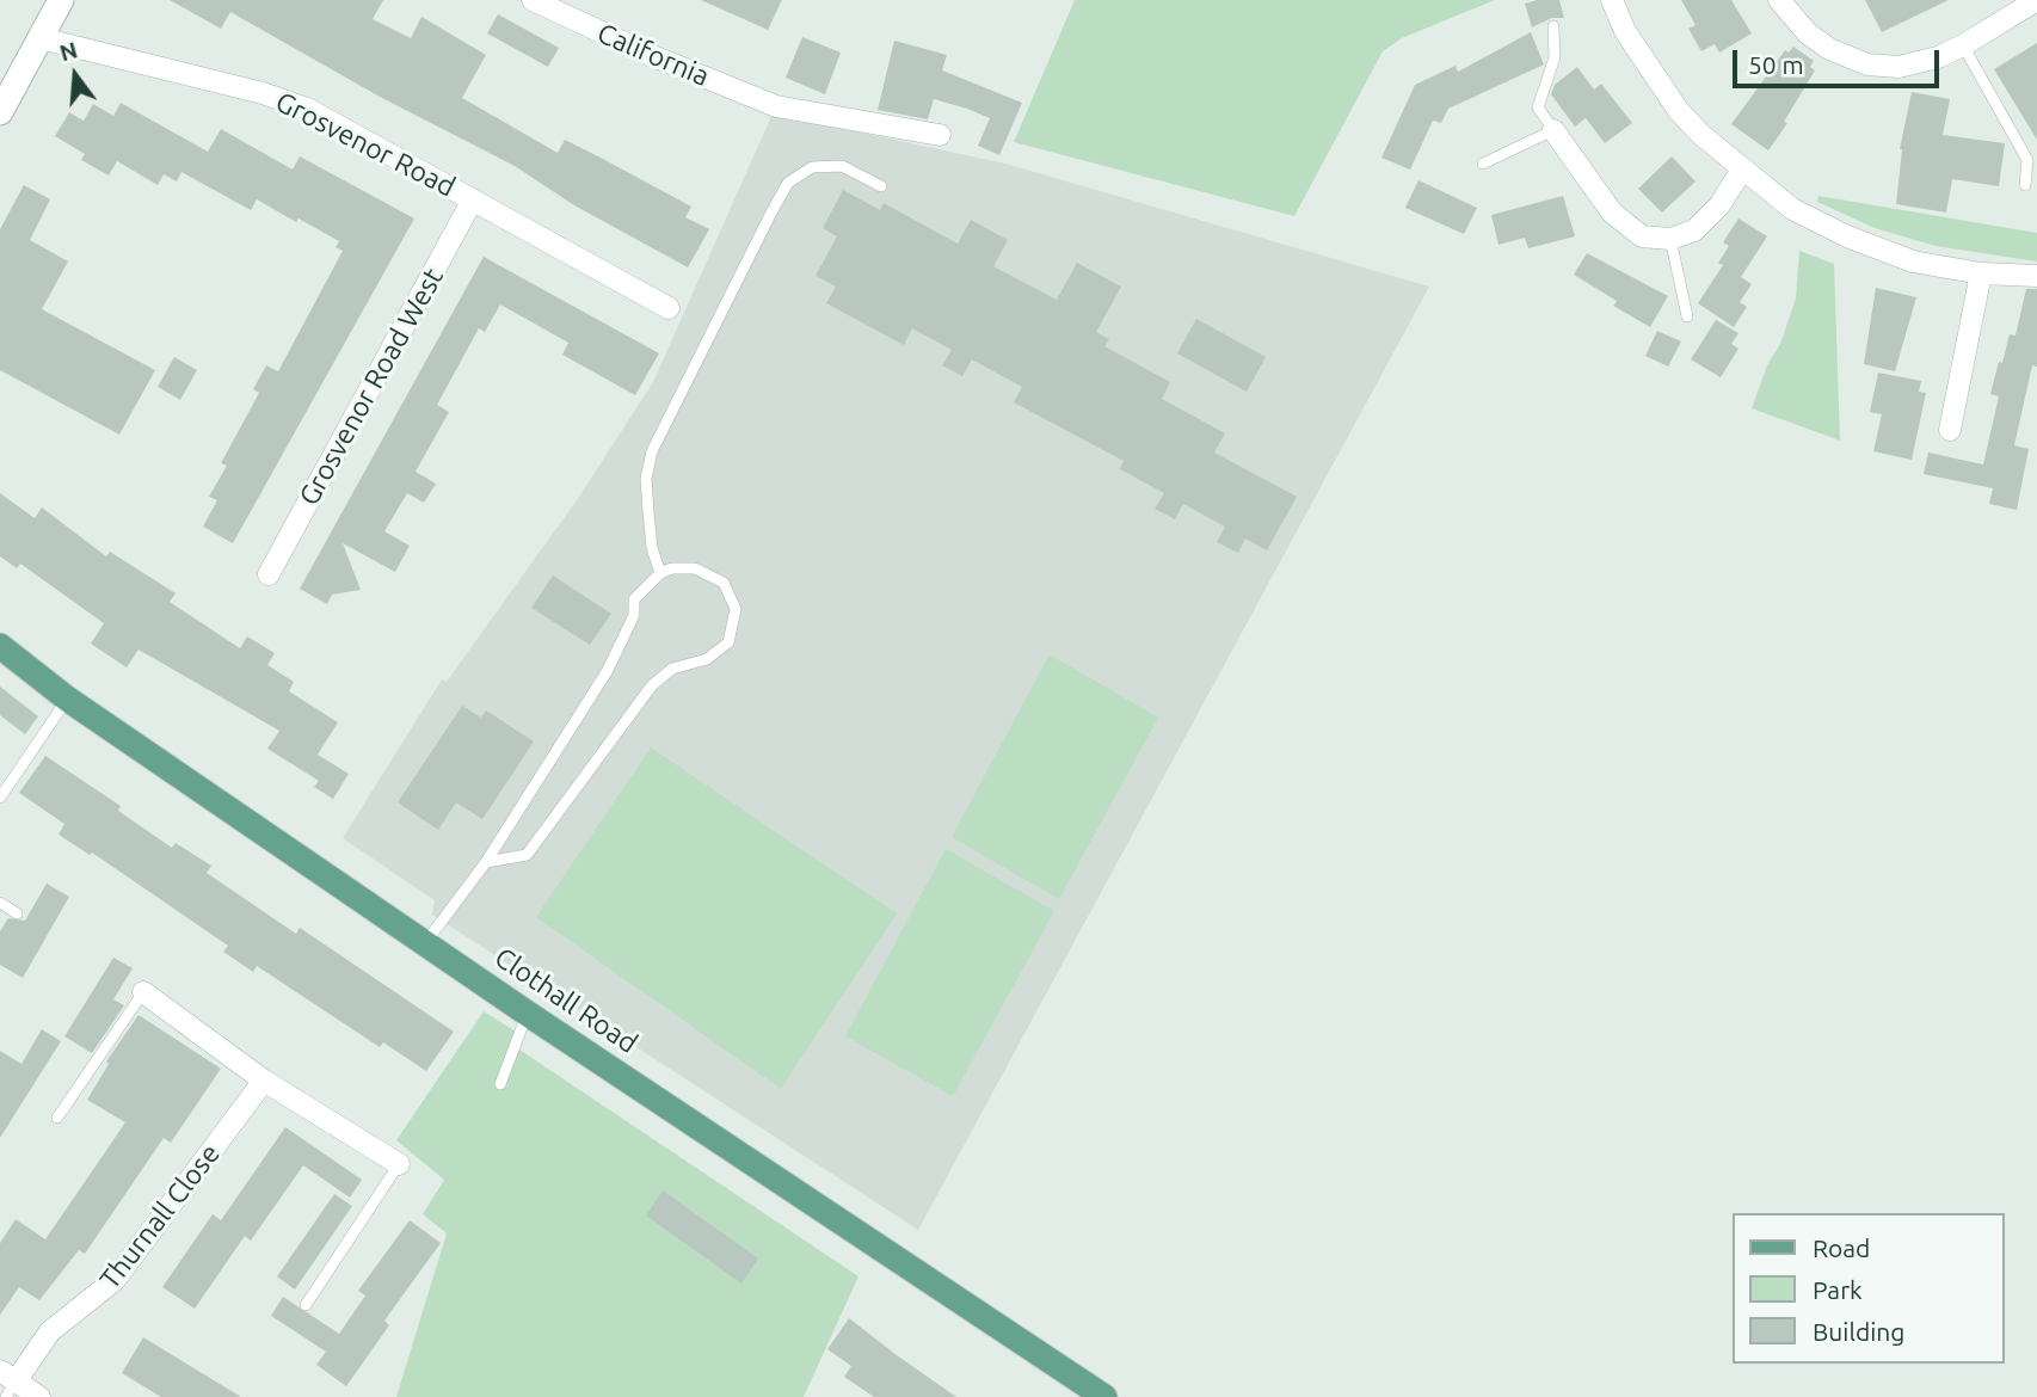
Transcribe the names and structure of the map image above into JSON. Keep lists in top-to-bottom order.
{
  "streets": {
    "main road": ["Clothall Road"],
    "street": [
      "California",
      "Grosvenor Road",
      "Grosvenor Road West",
      "Thurnall Close"
    ]
  },
  "crossings": [
    ["Grosvenor Road", "Grosvenor Road West"]
  ],
  "legend": ["Road", "Park", "Building"],
  "scale_bar": "50 m",
  "north": "top"
}
